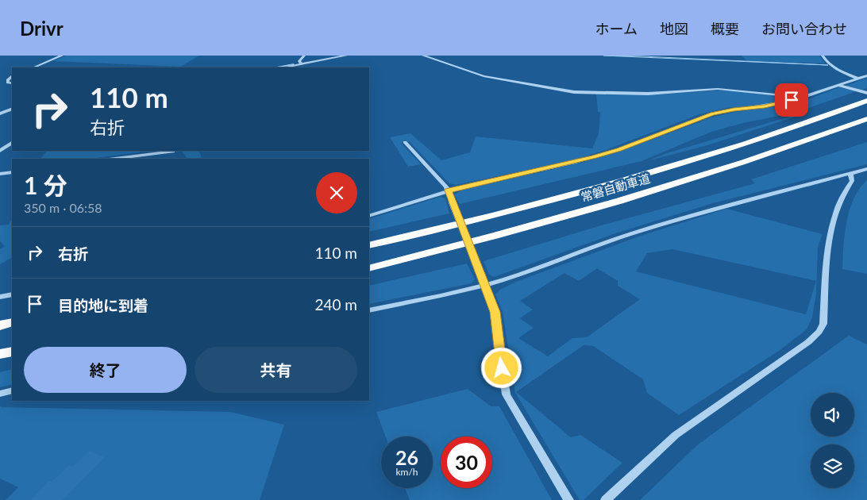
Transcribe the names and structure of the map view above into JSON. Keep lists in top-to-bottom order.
{
  "streets": {
    "highway": ["常磐自動車道"]
  },
  "page": {
    "header": "Drivr",
    "nav": [
      "ホーム",
      "地図",
      "概要",
      "お問い合わせ"
    ],
    "turn": ["110 m", "右折"],
    "heading": ["1 分", "350 m · 06:58"],
    "list": [
      {
        "name": "右折",
        "value": "110 m"
      },
      {
        "name": "目的地に到着",
        "value": "240 m"
      }
    ],
    "buttons": ["終了", "共有"],
    "speed": "26 km/h",
    "limit": "30"
  }
}
